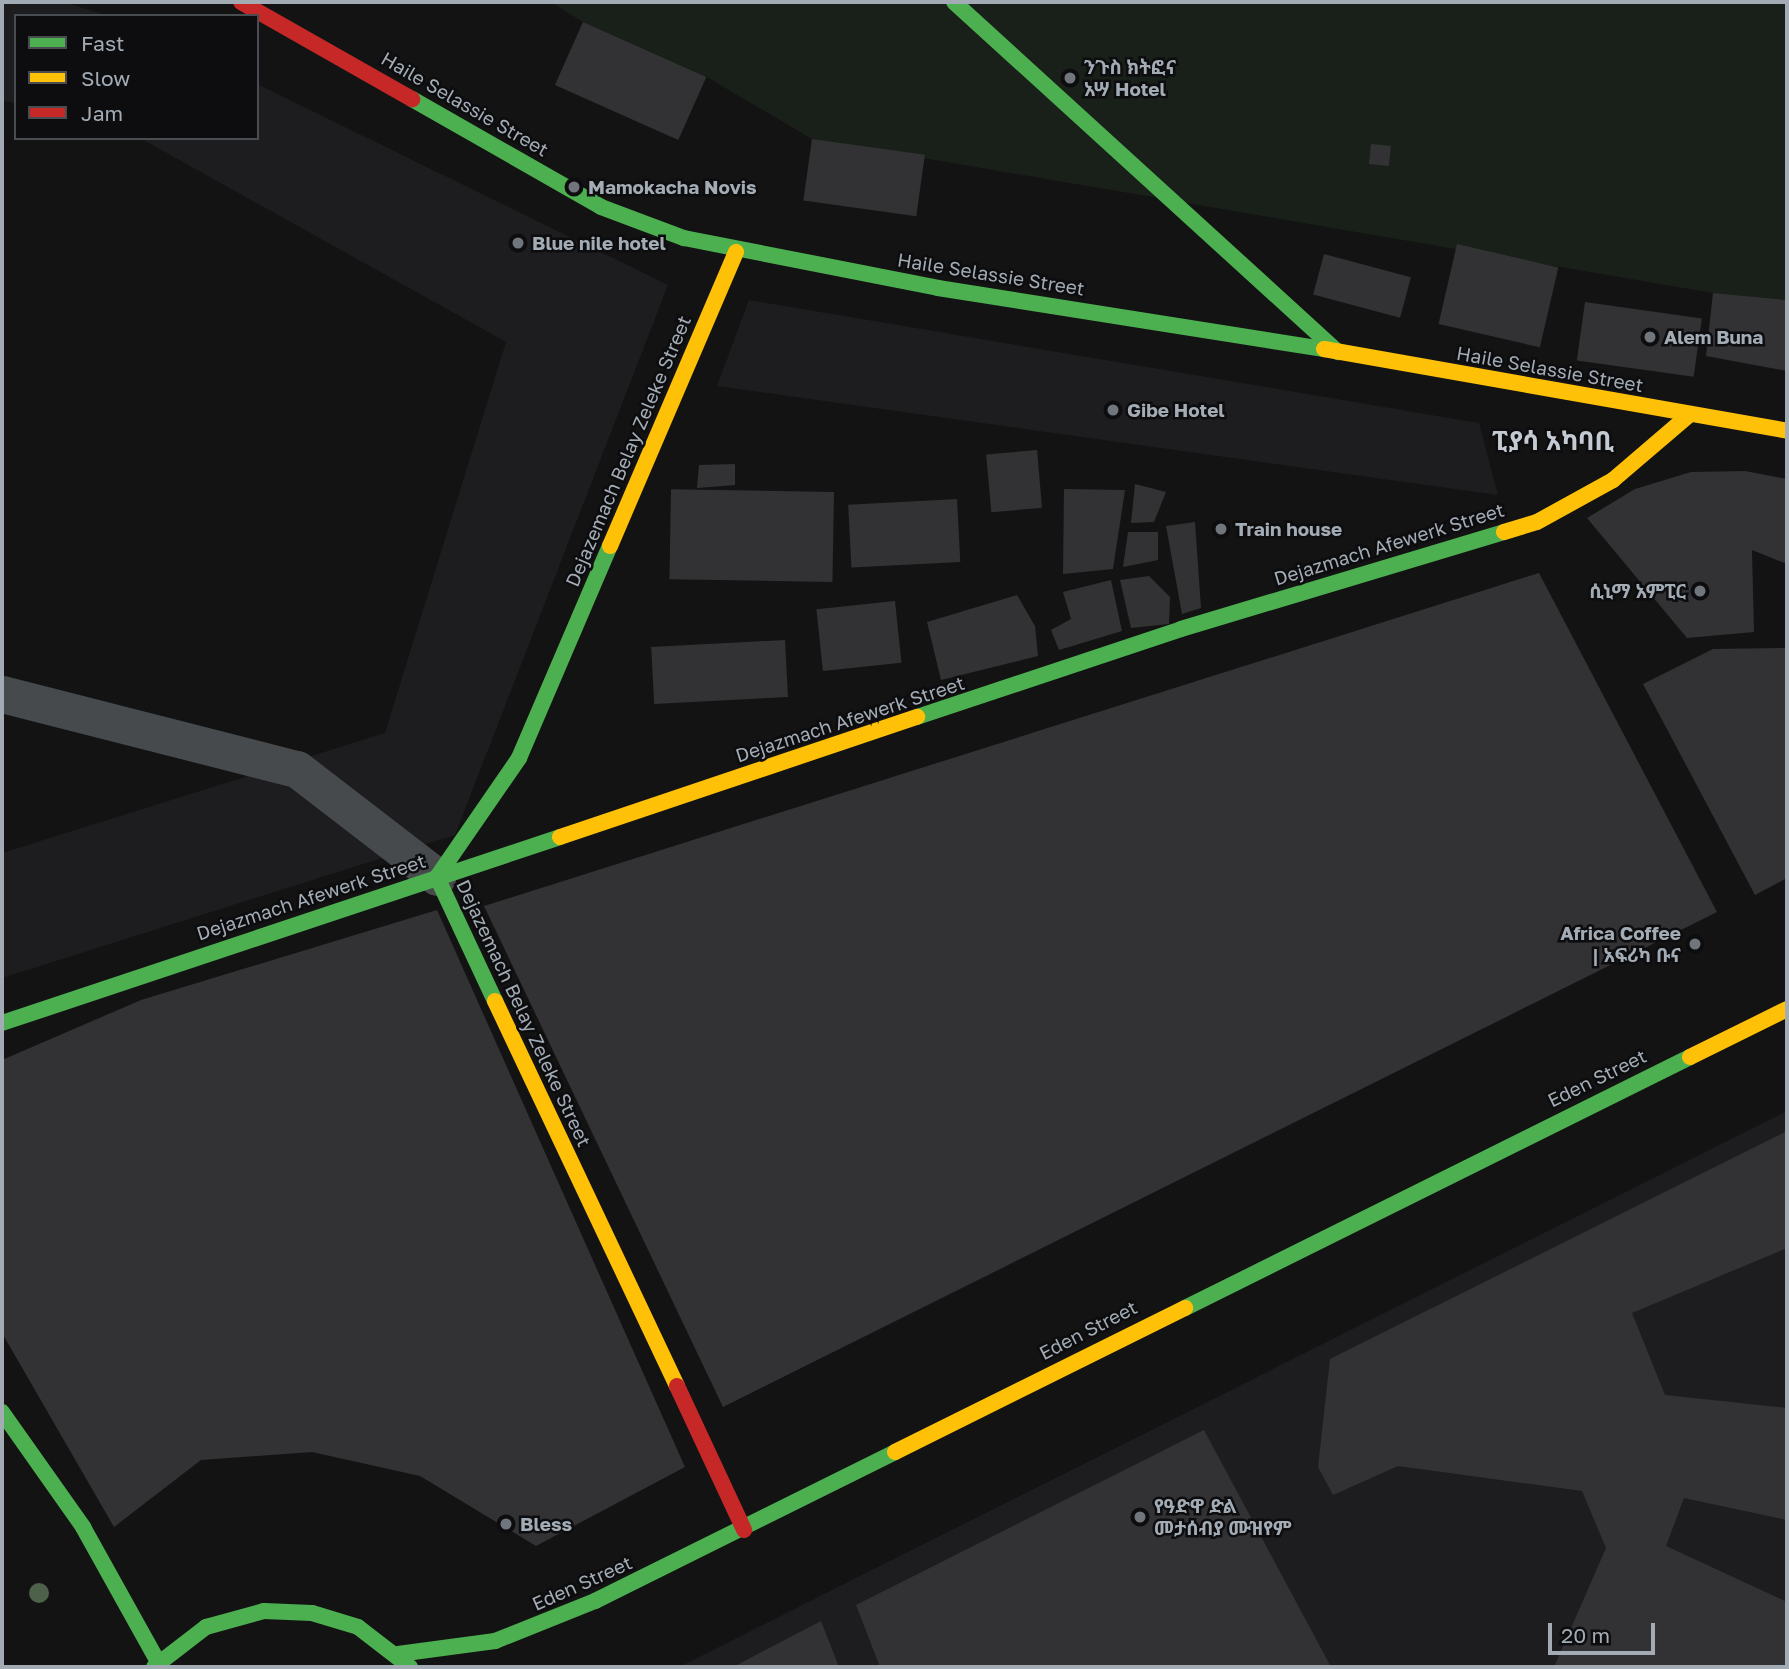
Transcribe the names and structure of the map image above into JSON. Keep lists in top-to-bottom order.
{
  "streets": {
    "main road": [
      "Haile Selassie Street",
      "Dejazemach Belay Zeleke Street",
      "Dejazmach Afewerk Street",
      "Eden Street"
    ]
  },
  "crossings": [
    ["Haile Selassie Street", "Dejazemach Belay Zeleke Street"],
    ["Haile Selassie Street", "Dejazmach Afewerk Street"],
    ["Dejazemach Belay Zeleke Street", "Dejazmach Afewerk Street"],
    ["Dejazemach Belay Zeleke Street", "Eden Street"]
  ],
  "districts": ["ፒያሳ አካባቢ"],
  "places": [
    "ንጉስ ክትፎና አሣ Hotel",
    "Mamokacha Novis",
    "Blue nile hotel",
    "Alem Buna",
    "Gibe Hotel",
    "Train house",
    "ሲኒማ አምፒር",
    "Africa Coffee | አፍሪካ ቡና",
    "የዓድዋ ድል መታሰብያ ሙዝየም",
    "Bless"
  ],
  "legend": ["Fast", "Slow", "Jam"],
  "scale_bar": "20 m"
}
